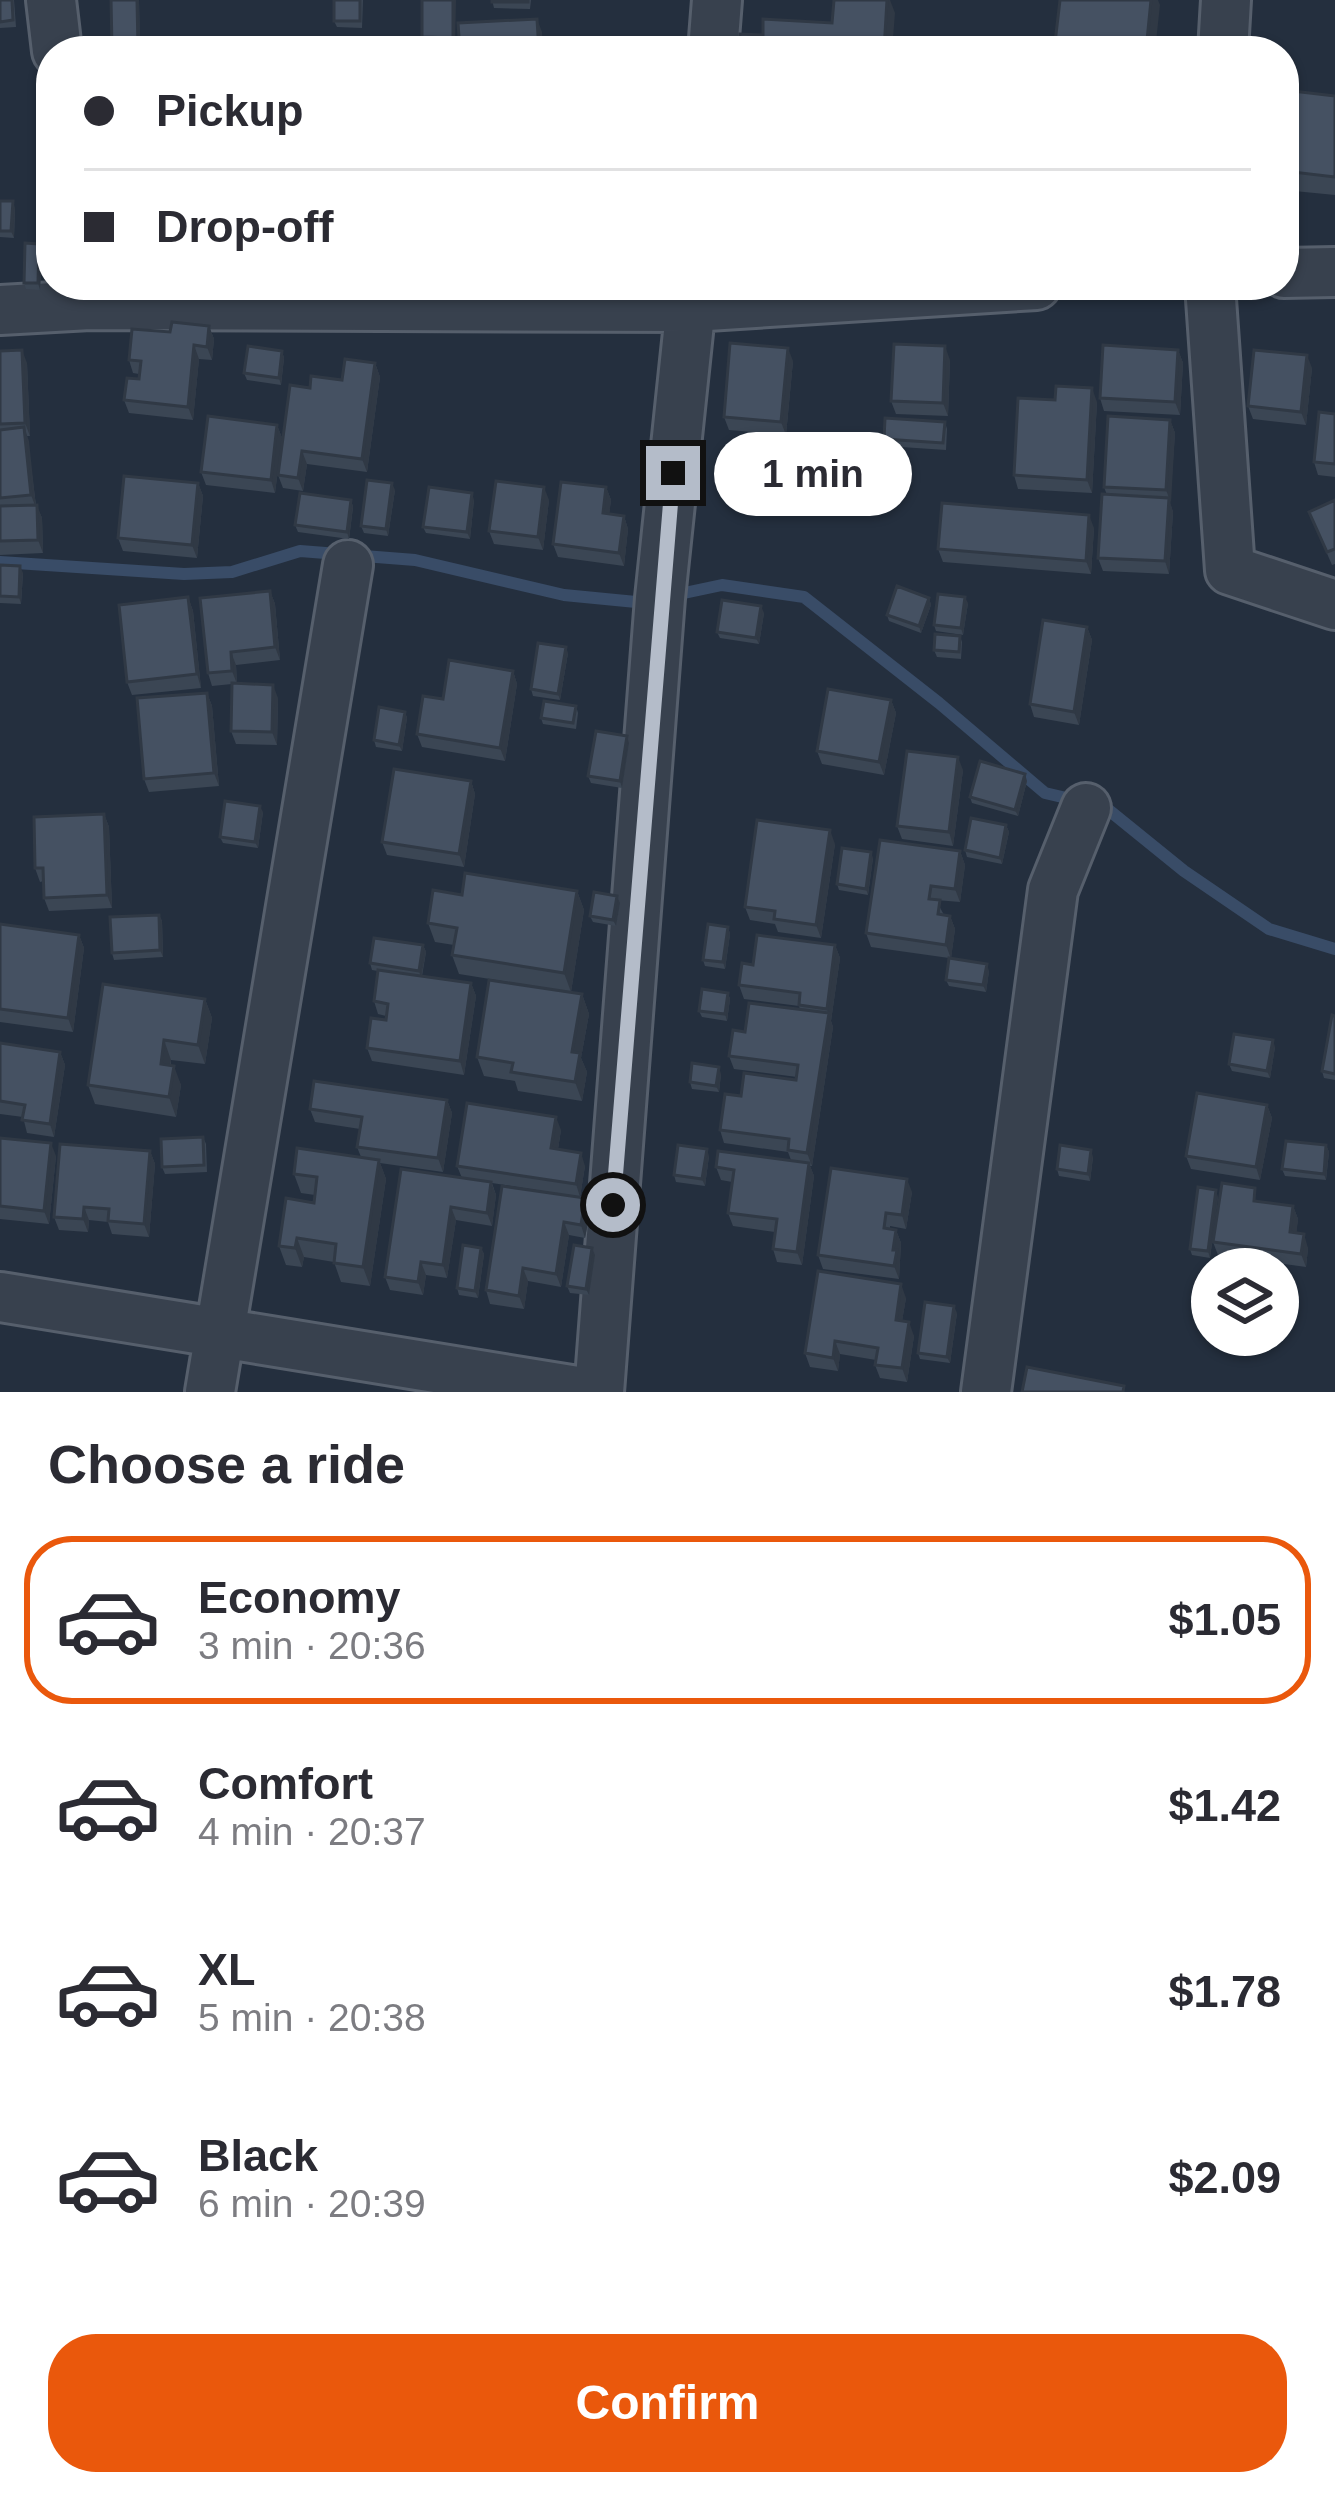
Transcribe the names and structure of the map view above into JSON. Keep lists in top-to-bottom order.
{
  "page": {
    "banner": ["Pickup", "Drop-off"],
    "bubble": "1 min",
    "heading": "Choose a ride",
    "list": [
      {
        "name": "Economy",
        "note": "3 min · 20:36",
        "value": "$1.05"
      },
      {
        "name": "Comfort",
        "note": "4 min · 20:37",
        "value": "$1.42"
      },
      {
        "name": "XL",
        "note": "5 min · 20:38",
        "value": "$1.78"
      },
      {
        "name": "Black",
        "note": "6 min · 20:39",
        "value": "$2.09"
      }
    ],
    "buttons": "Confirm"
  }
}
